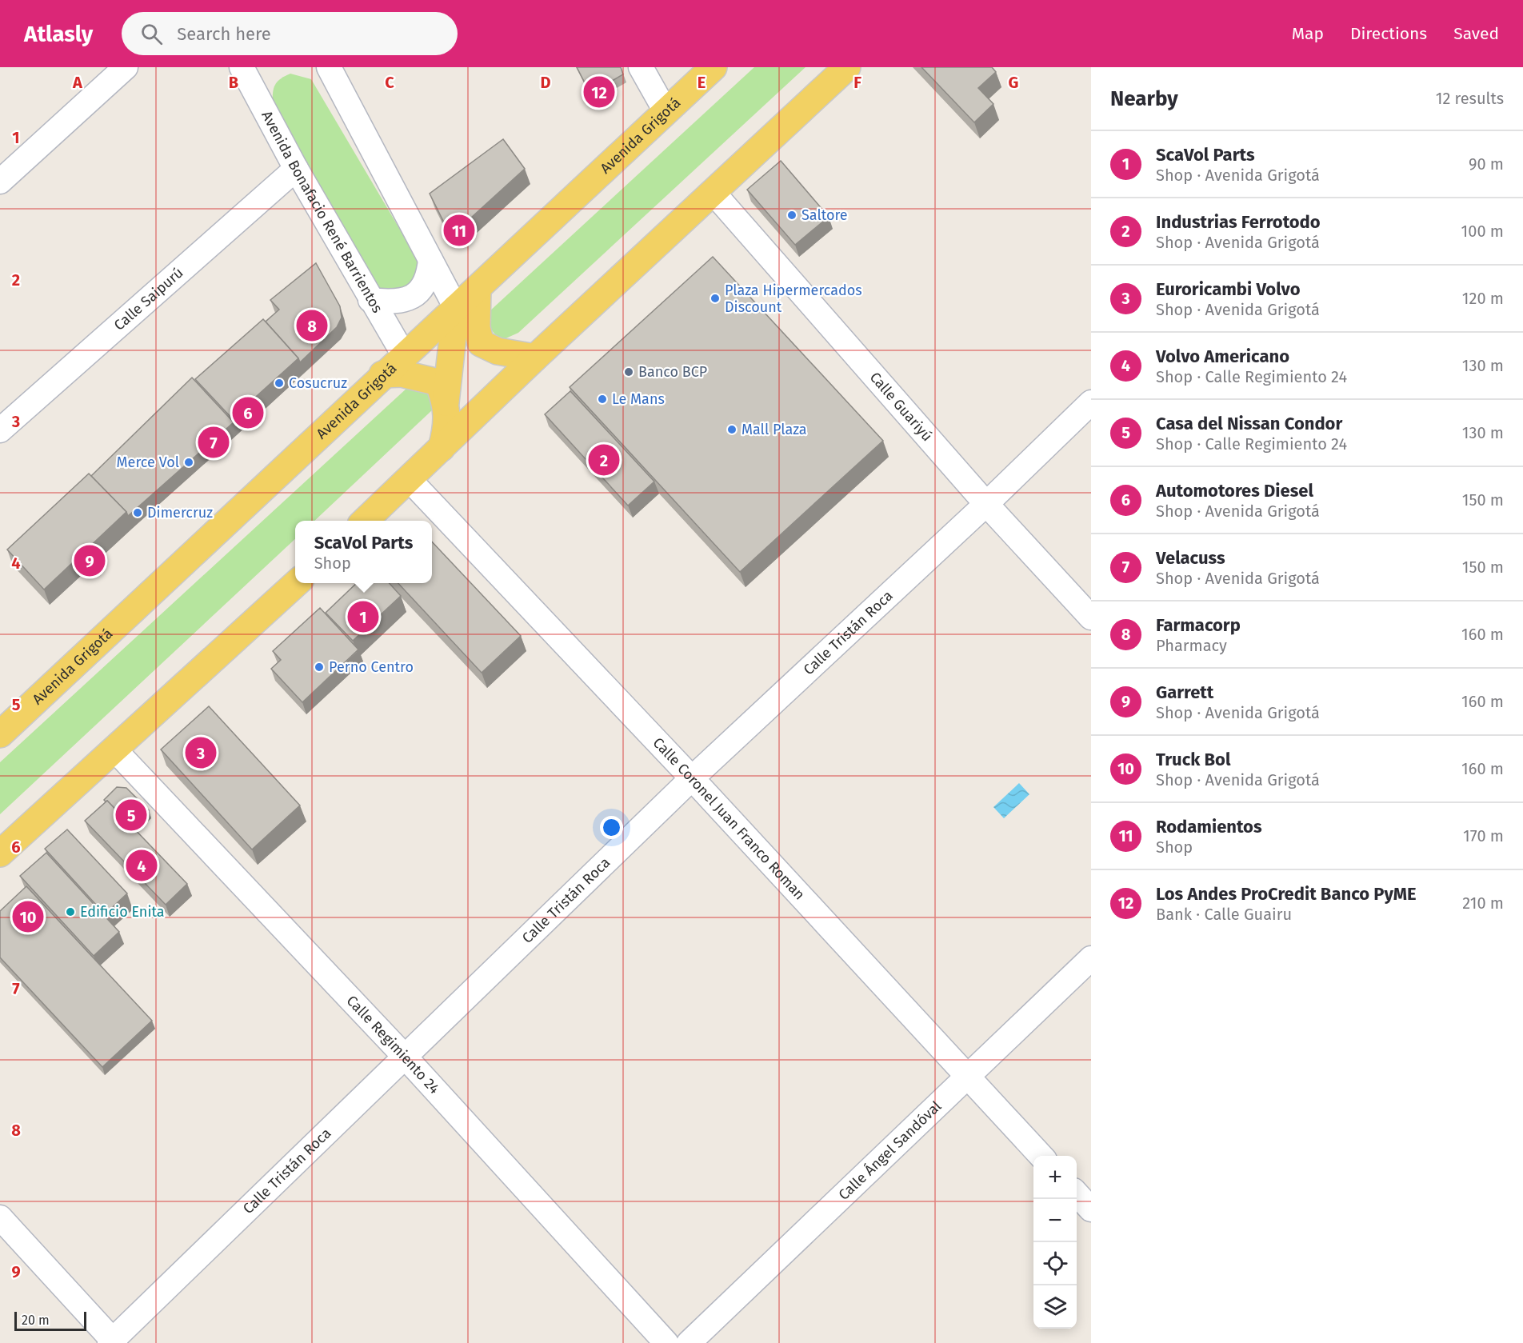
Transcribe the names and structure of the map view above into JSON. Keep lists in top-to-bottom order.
{
  "streets": {
    "main road": ["Avenida Grigotá"],
    "street": [
      "Avenida Bonafacio René Barrientos",
      "Calle Saipurú",
      "Calle Guariyú",
      "Calle Tristán Roca",
      "Calle Coronel Juan Franco Roman",
      "Calle Regimiento 24",
      "Calle Ángel Sandóval"
    ]
  },
  "crossings": [
    ["Avenida Grigotá", "Avenida Bonafacio René Barrientos"],
    ["Avenida Bonafacio René Barrientos", "Calle Saipurú"],
    ["Calle Guariyú", "Calle Tristán Roca"],
    ["Calle Tristán Roca", "Calle Coronel Juan Franco Roman"],
    ["Calle Tristán Roca", "Calle Regimiento 24"],
    ["Calle Coronel Juan Franco Roman", "Calle Ángel Sandóval"]
  ],
  "places": [
    "Saltore",
    "Plaza Hipermercados Discount",
    "Banco BCP",
    "Cosucruz",
    "Le Mans",
    "Mall Plaza",
    "Merce Vol",
    "Dimercruz",
    "Perno Centro",
    "Edificio Enita"
  ],
  "scale_bar": "20 m",
  "page": {
    "header": "Atlasly",
    "search": "Search here",
    "nav": ["Map", "Directions", "Saved"],
    "heading": ["Nearby", "12 results"],
    "pins": [
      "12",
      "11",
      "8",
      "6",
      "7",
      "2",
      "9",
      "1",
      "3",
      "5",
      "4",
      "10"
    ],
    "list": [
      {
        "mark": "1",
        "name": "ScaVol Parts",
        "note": "Shop · Avenida Grigotá",
        "value": "90 m"
      },
      {
        "mark": "2",
        "name": "Industrias Ferrotodo",
        "note": "Shop · Avenida Grigotá",
        "value": "100 m"
      },
      {
        "mark": "3",
        "name": "Euroricambi Volvo",
        "note": "Shop · Avenida Grigotá",
        "value": "120 m"
      },
      {
        "mark": "4",
        "name": "Volvo Americano",
        "note": "Shop · Calle Regimiento 24",
        "value": "130 m"
      },
      {
        "mark": "5",
        "name": "Casa del Nissan Condor",
        "note": "Shop · Calle Regimiento 24",
        "value": "130 m"
      },
      {
        "mark": "6",
        "name": "Automotores Diesel",
        "note": "Shop · Avenida Grigotá",
        "value": "150 m"
      },
      {
        "mark": "7",
        "name": "Velacuss",
        "note": "Shop · Avenida Grigotá",
        "value": "150 m"
      },
      {
        "mark": "8",
        "name": "Farmacorp",
        "note": "Pharmacy",
        "value": "160 m"
      },
      {
        "mark": "9",
        "name": "Garrett",
        "note": "Shop · Avenida Grigotá",
        "value": "160 m"
      },
      {
        "mark": "10",
        "name": "Truck Bol",
        "note": "Shop · Avenida Grigotá",
        "value": "160 m"
      },
      {
        "mark": "11",
        "name": "Rodamientos",
        "note": "Shop",
        "value": "170 m"
      },
      {
        "mark": "12",
        "name": "Los Andes ProCredit Banco PyME",
        "note": "Bank · Calle Guairu",
        "value": "210 m"
      }
    ],
    "popup": ["ScaVol Parts", "Shop"],
    "map_buttons": ["+", "−"],
    "scale": "20 m"
  },
  "grid": {
    "columns": [
      "A",
      "B",
      "C",
      "D",
      "E",
      "F",
      "G"
    ],
    "rows": [
      "1",
      "2",
      "3",
      "4",
      "5",
      "6",
      "7",
      "8",
      "9"
    ]
  }
}
